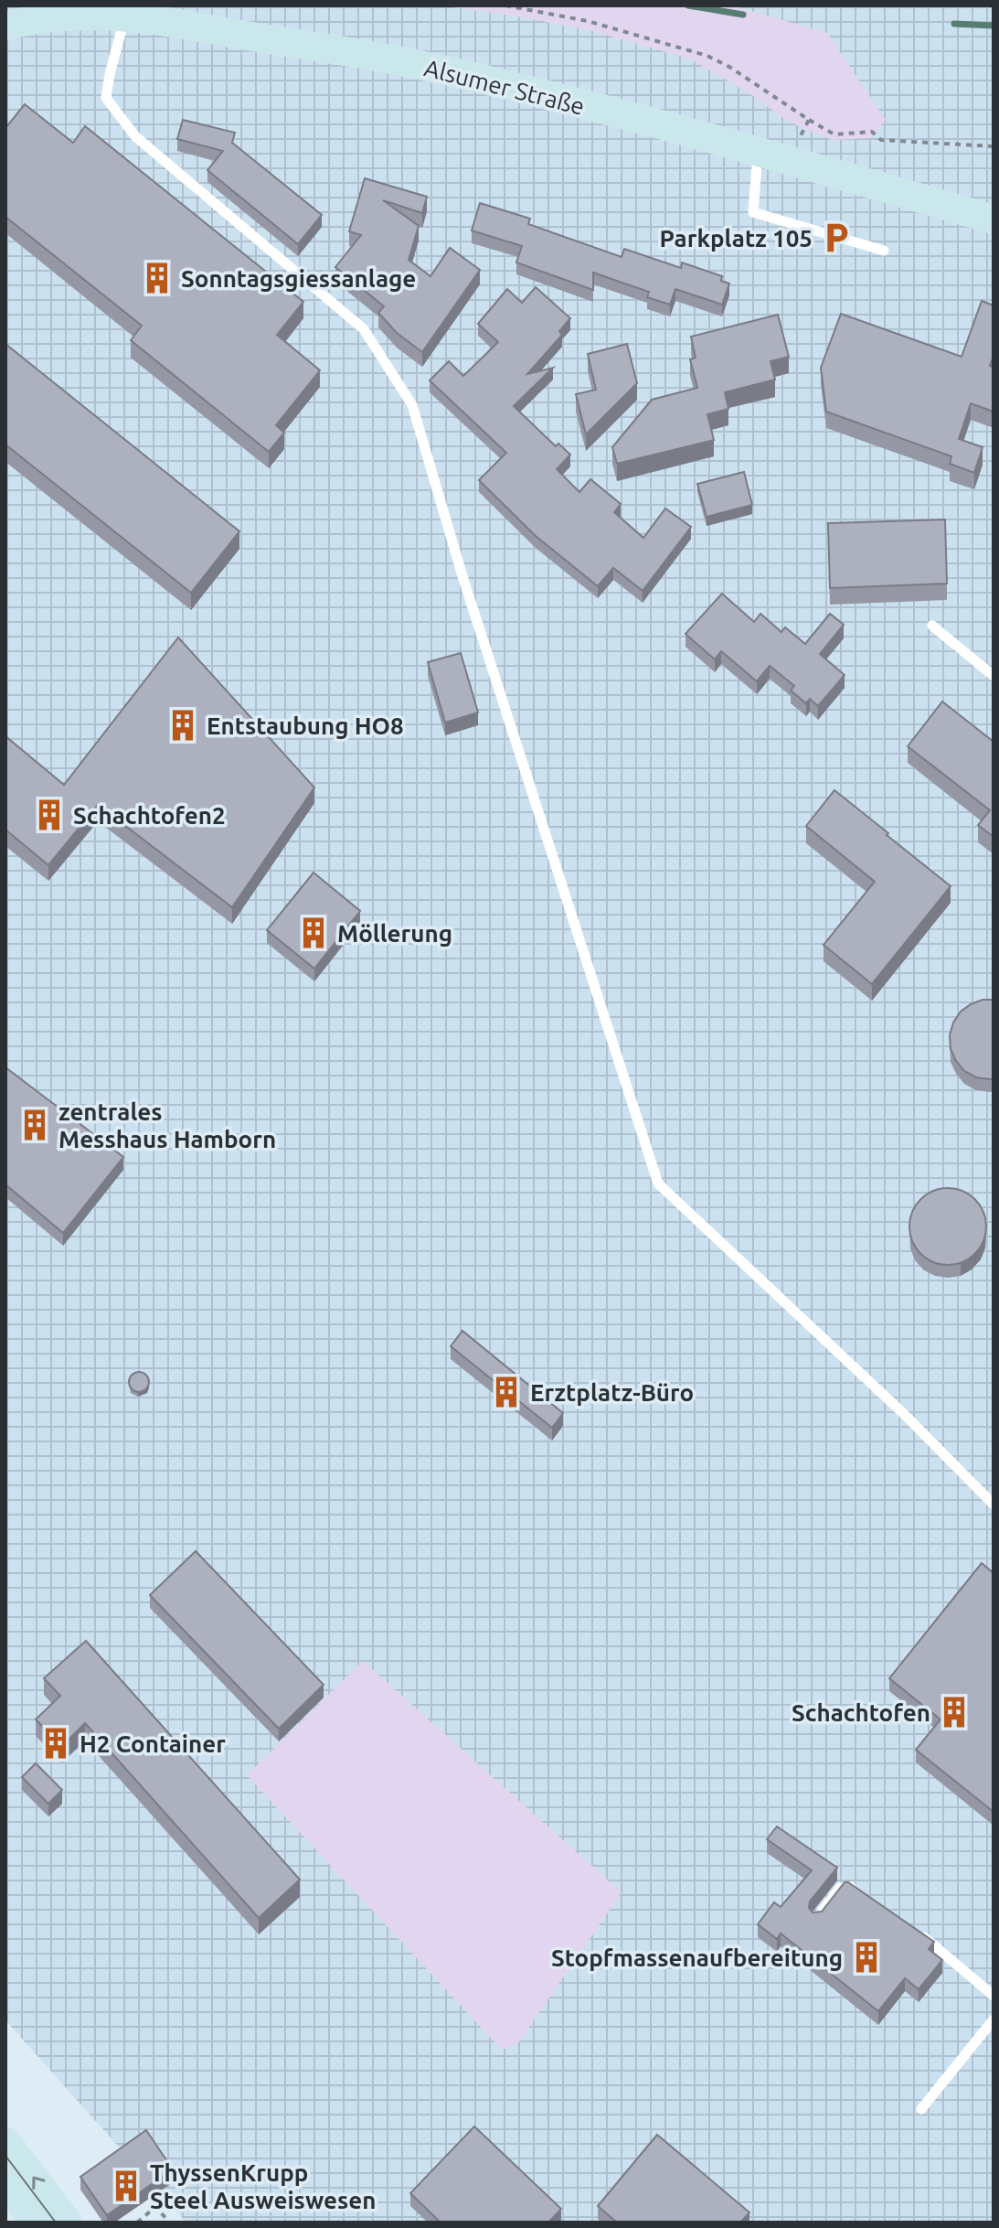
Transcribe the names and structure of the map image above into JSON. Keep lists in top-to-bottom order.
{
  "streets": {
    "street": ["Alsumer Straße"]
  },
  "places": {
    "parking": ["Parkplatz 105"],
    "building": [
      "Sonntagsgiessanlage",
      "Entstaubung HO8",
      "Schachtofen2",
      "Möllerung",
      "zentrales Messhaus Hamborn",
      "Erztplatz-Büro",
      "Schachtofen",
      "H2 Container",
      "Stopfmassenaufbereitung",
      "ThyssenKrupp Steel Ausweiswesen"
    ]
  }
}
